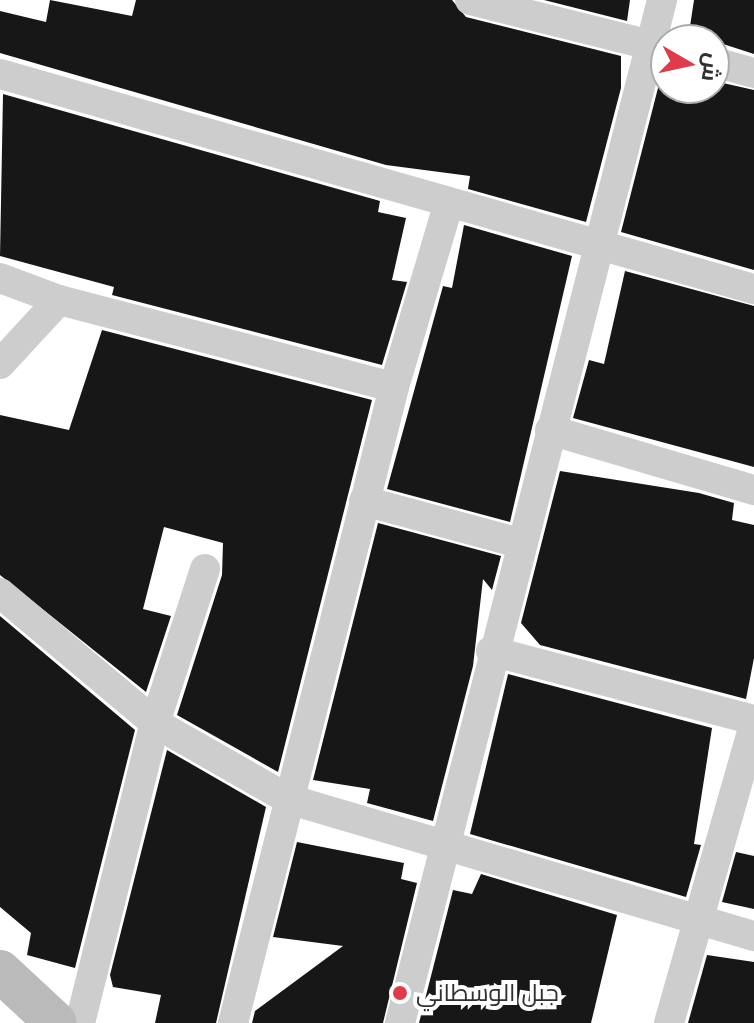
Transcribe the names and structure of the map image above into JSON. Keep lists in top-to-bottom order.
{
  "places": ["جبل الوسطاني"],
  "north": "right"
}
